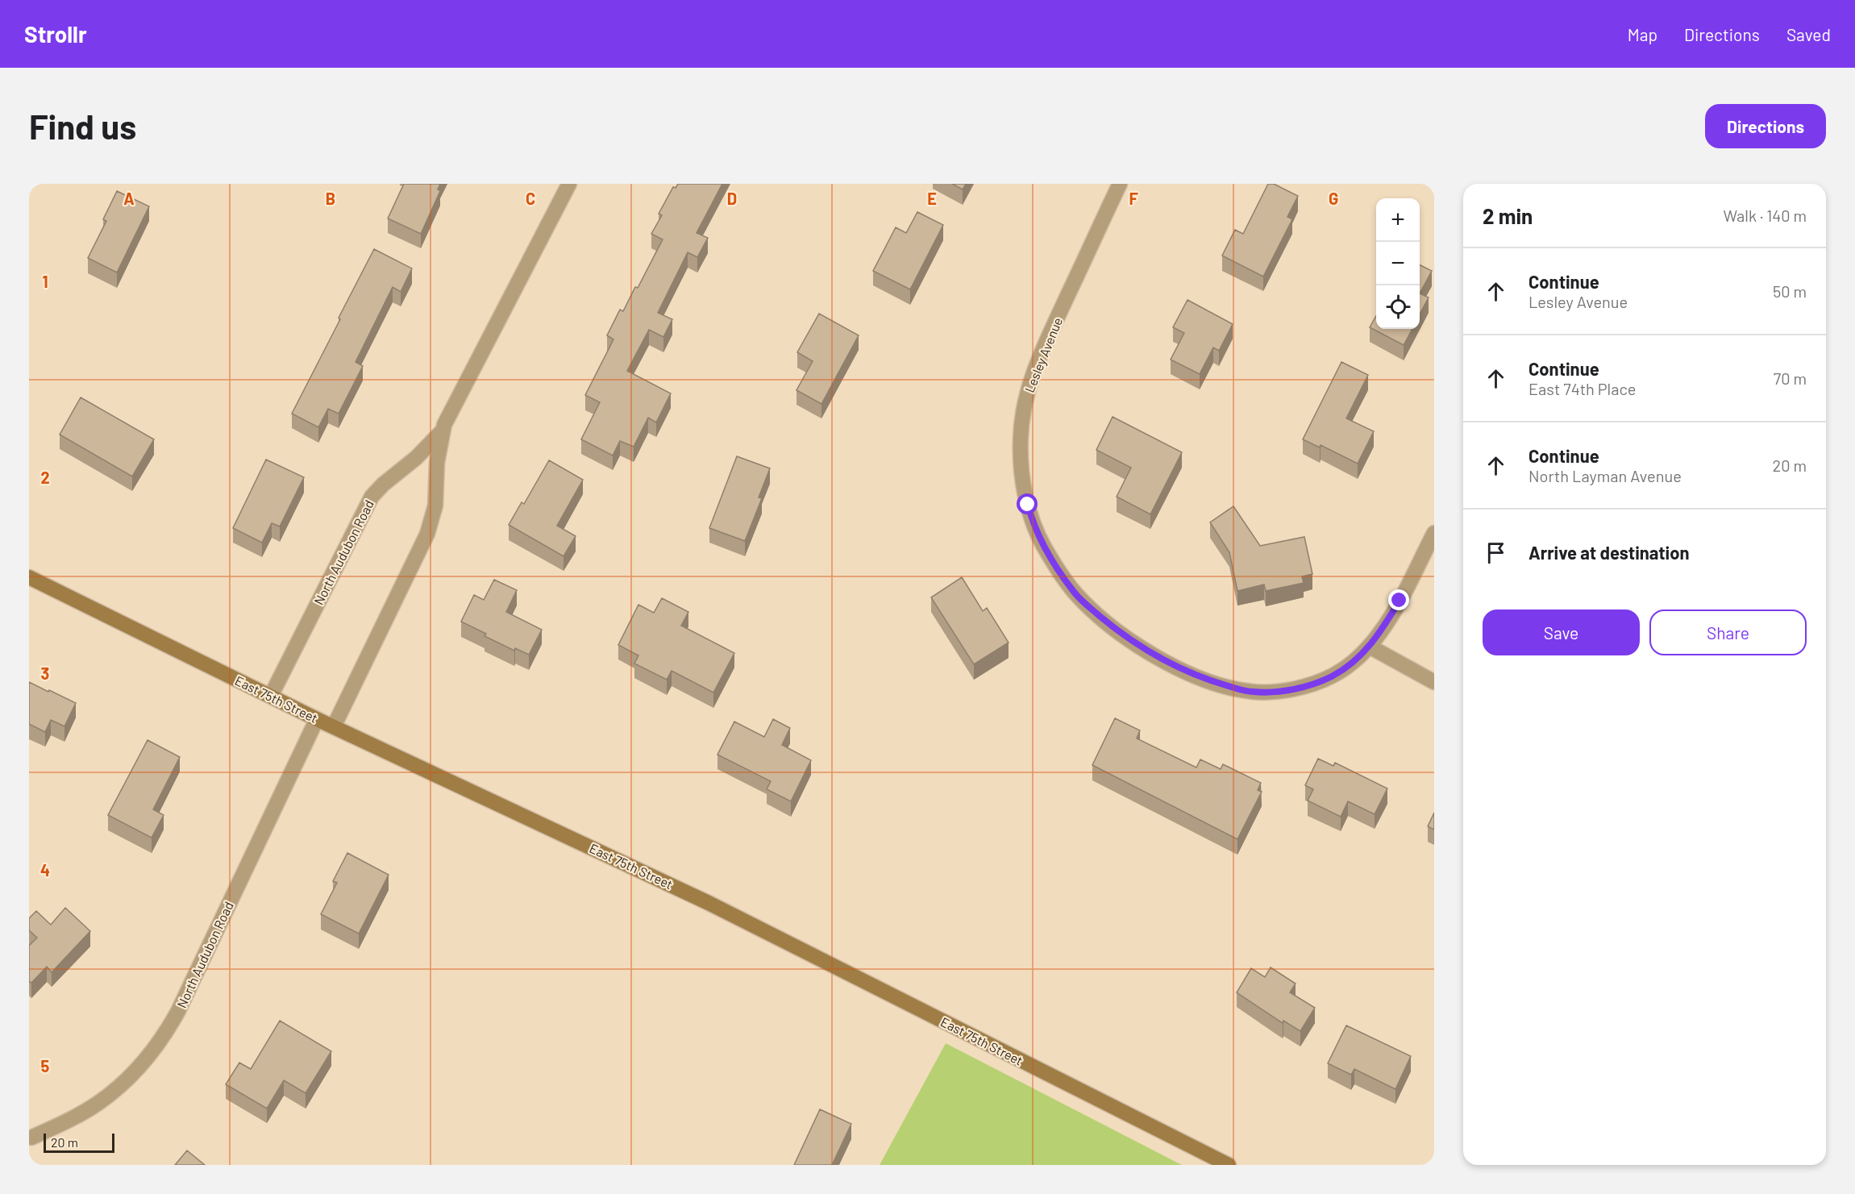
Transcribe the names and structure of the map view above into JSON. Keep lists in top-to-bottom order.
{
  "streets": {
    "street": ["Lesley Avenue", "North Audubon Road", "East 75th Street"]
  },
  "crossings": [
    ["North Audubon Road", "East 75th Street"]
  ],
  "scale_bar": "20 m",
  "page": {
    "header": "Strollr",
    "nav": ["Map", "Directions", "Saved"],
    "buttons": [
      "Directions",
      ["Save", "Share"]
    ],
    "title": "Find us",
    "heading": ["2 min", "Walk · 140 m"],
    "map_buttons": ["+", "−"],
    "list": [
      ["Continue", "Lesley Avenue", "50 m"],
      ["Continue", "East 74th Place", "70 m"],
      ["Continue", "North Layman Avenue", "20 m"],
      "Arrive at destination"
    ],
    "scale": "20 m"
  },
  "grid": {
    "columns": [
      "A",
      "B",
      "C",
      "D",
      "E",
      "F",
      "G"
    ],
    "rows": [
      "1",
      "2",
      "3",
      "4",
      "5"
    ]
  }
}
